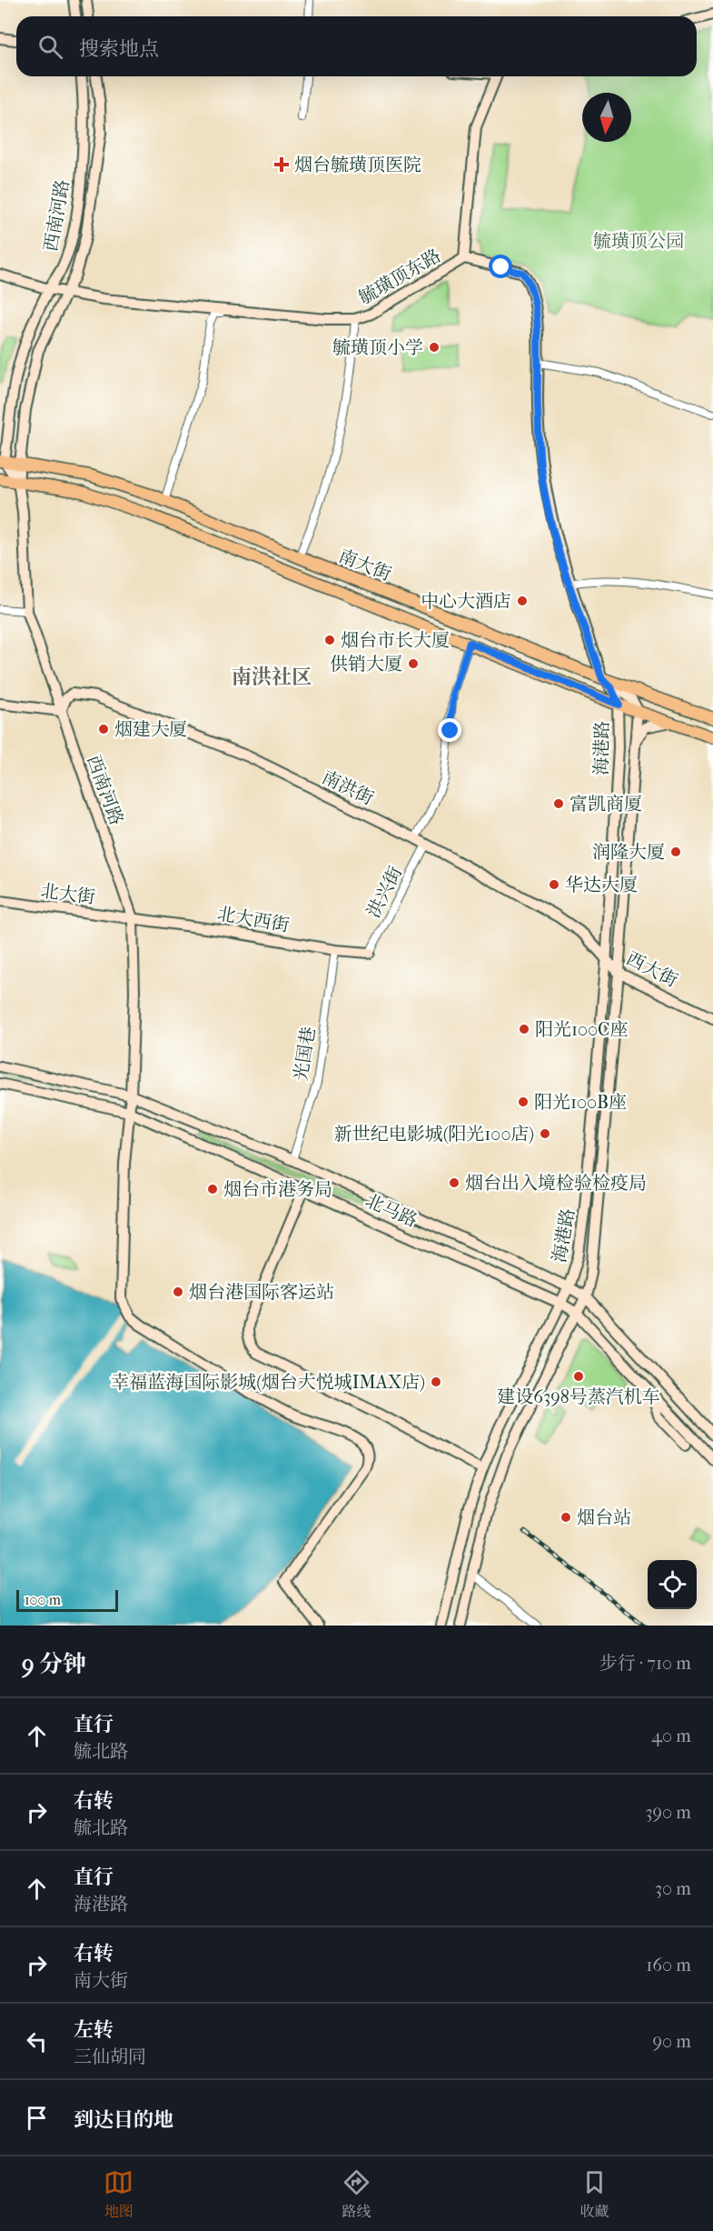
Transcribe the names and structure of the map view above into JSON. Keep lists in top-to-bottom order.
{
  "streets": {
    "main road": [
      "西南河路",
      "毓璜顶东路",
      "南大街",
      "海港路",
      "南洪街",
      "北大街",
      "北大西街",
      "西大街",
      "北马路"
    ],
    "street": ["洪兴街", "光国巷"]
  },
  "crossings": [
    ["西南河路", "毓璜顶东路"],
    ["西南河路", "南大街"],
    ["西南河路", "南洪街"],
    ["西南河路", "北大街"],
    ["西南河路", "北大西街"],
    ["西南河路", "北马路"],
    ["毓璜顶东路", "海港路"],
    ["南大街", "海港路"],
    ["海港路", "南洪街"],
    ["海港路", "西大街"],
    ["海港路", "北马路"],
    ["南洪街", "洪兴街"],
    ["南洪街", "西大街"],
    ["洪兴街", "北大西街"],
    ["北大街", "北大西街"],
    ["北大西街", "光国巷"],
    ["光国巷", "北马路"]
  ],
  "districts": ["南洪社区"],
  "parks": ["毓璜顶公园"],
  "places": {
    "health": ["烟台毓璜顶医院"],
    "other": [
      "毓璜顶小学",
      "中心大酒店",
      "烟台市长大厦",
      "供销大厦",
      "烟建大厦",
      "富凯商厦",
      "润隆大厦",
      "华达大厦",
      "阳光100C座",
      "阳光100B座",
      "新世纪电影城(阳光100店)",
      "烟台出入境检验检疫局",
      "烟台市港务局",
      "烟台港国际客运站",
      "建设6398号蒸汽机车",
      "幸福蓝海国际影城(烟台大悦城IMAX店)",
      "烟台站"
    ]
  },
  "scale_bar": "100 m",
  "north": "bottom",
  "page": {
    "search": "搜索地点",
    "scale": "100 m",
    "heading": ["9 分钟", "步行 · 710 m"],
    "list": [
      ["直行", "毓北路", "40 m"],
      ["右转", "毓北路", "390 m"],
      ["直行", "海港路", "30 m"],
      ["右转", "南大街", "160 m"],
      ["左转", "三仙胡同", "90 m"],
      "到达目的地"
    ],
    "nav": ["地图", "路线", "收藏"]
  }
}
